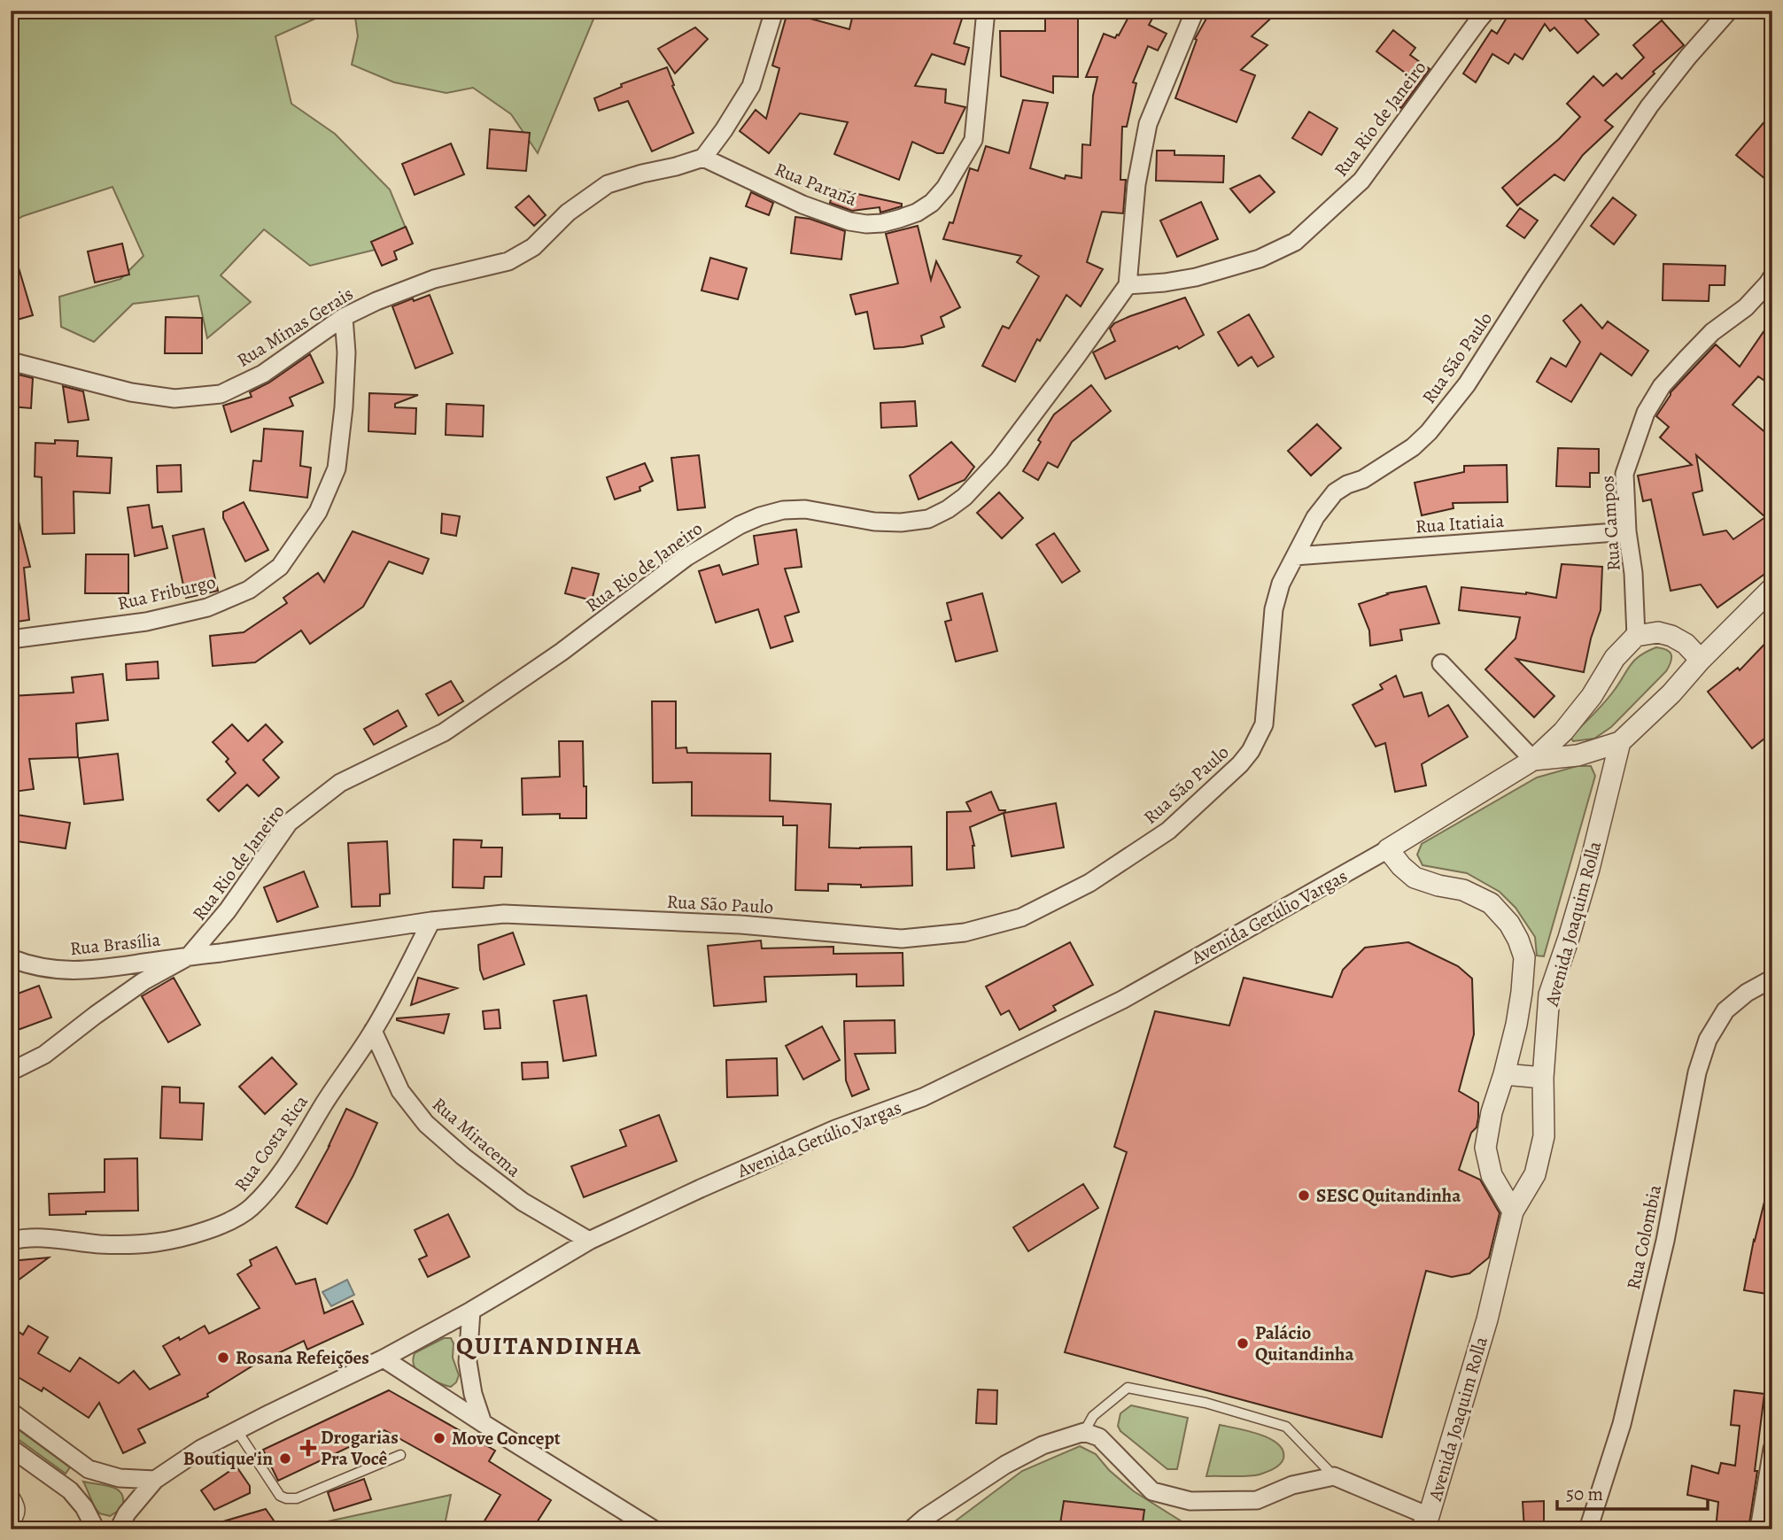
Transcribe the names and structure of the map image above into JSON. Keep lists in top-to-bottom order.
{
  "streets": {
    "street": [
      "Rua Rio de Janeiro",
      "Rua Paraná",
      "Rua Minas Gerais",
      "Rua São Paulo",
      "Rua Itatiaia",
      "Rua Campos",
      "Rua Friburgo",
      "Avenida Getúlio Vargas",
      "Avenida Joaquim Rolla",
      "Rua Brasília",
      "Rua Miracema",
      "Rua Costa Rica",
      "Rua Colombia"
    ]
  },
  "crossings": [
    ["Rua Rio de Janeiro", "Rua São Paulo"],
    ["Rua Rio de Janeiro", "Rua Brasília"],
    ["Rua Paraná", "Rua Minas Gerais"],
    ["Rua Minas Gerais", "Rua Friburgo"],
    ["Rua São Paulo", "Rua Itatiaia"],
    ["Rua São Paulo", "Rua Brasília"],
    ["Rua São Paulo", "Rua Costa Rica"],
    ["Rua Itatiaia", "Rua Campos"],
    ["Rua Campos", "Avenida Getúlio Vargas"],
    ["Avenida Getúlio Vargas", "Avenida Joaquim Rolla"],
    ["Avenida Getúlio Vargas", "Rua Miracema"],
    ["Rua Miracema", "Rua Costa Rica"]
  ],
  "districts": ["QUITANDINHA"],
  "places": {
    "other": [
      "SESC Quitandinha",
      "Palácio Quitandinha",
      "Rosana Refeições",
      "Move Concept",
      "Boutique'in"
    ],
    "health": ["Drogarias Pra Você"]
  },
  "scale_bar": "50 m"
}
